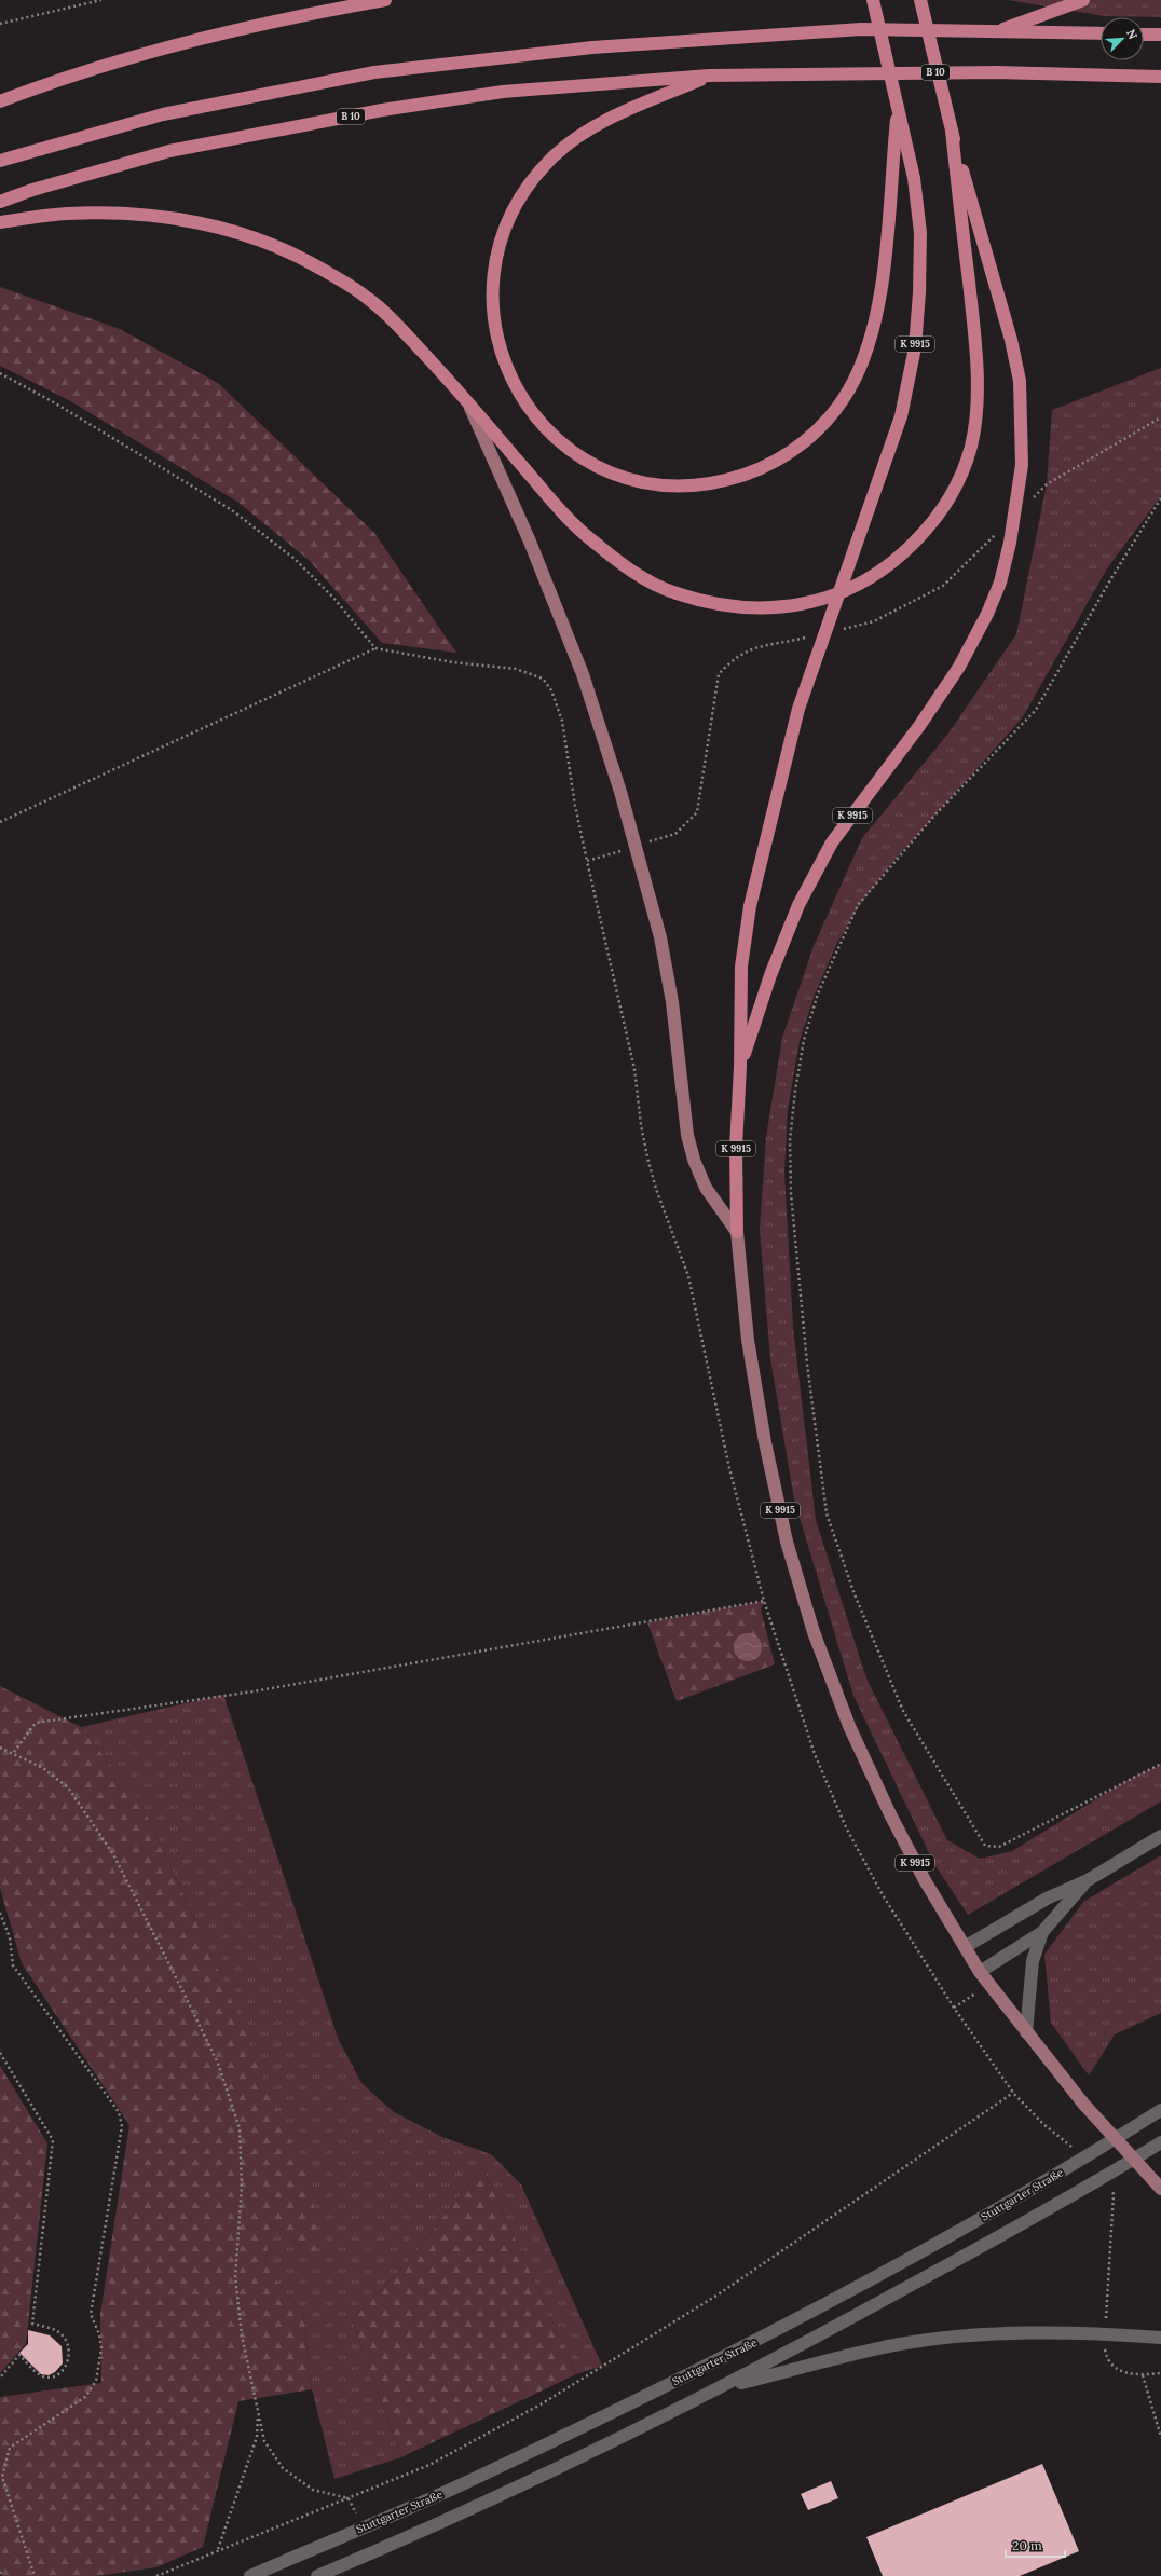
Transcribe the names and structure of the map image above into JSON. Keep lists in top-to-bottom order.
{
  "streets": {
    "highway": ["B 10", "K 9915"],
    "main road": ["Stuttgarter Straße"]
  },
  "scale_bar": "20 m",
  "north": "top right"
}
